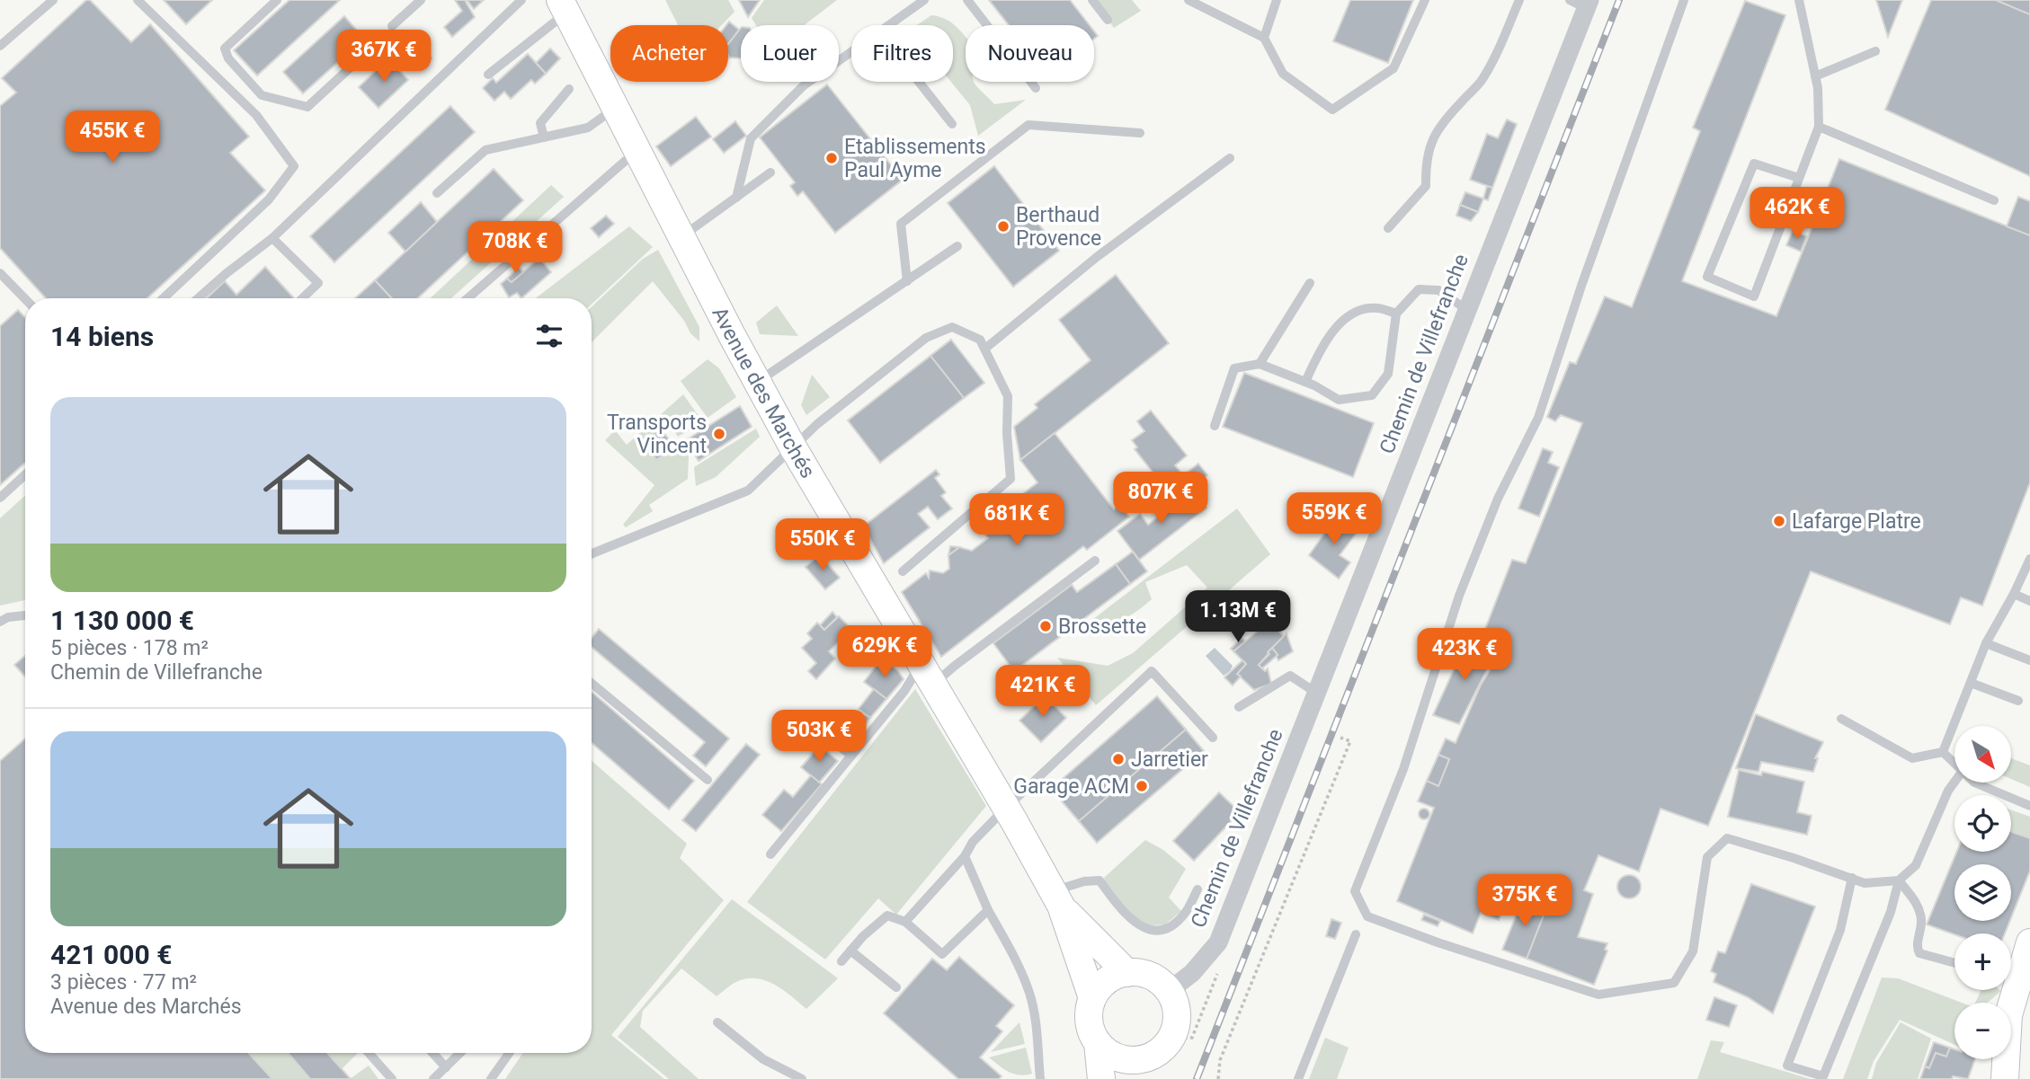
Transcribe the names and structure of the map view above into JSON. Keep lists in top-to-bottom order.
{
  "streets": {
    "street": ["Chemin de Villefranche", "Avenue des Marchés"]
  },
  "crossings": [
    ["Chemin de Villefranche", "Avenue des Marchés"]
  ],
  "places": [
    "Etablissements Paul Ayme",
    "Berthaud Provence",
    "Transports Vincent",
    "Lafarge Platre",
    "Brossette",
    "Jarretier",
    "Garage ACM"
  ],
  "north": "bottom right",
  "page": {
    "chip": [
      "Acheter",
      "Louer",
      "Filtres",
      "Nouveau"
    ],
    "price": [
      "367K €",
      "455K €",
      "462K €",
      "708K €",
      "807K €",
      "559K €",
      "681K €",
      "550K €",
      "1.13M €",
      "629K €",
      "423K €",
      "421K €",
      "503K €",
      "375K €"
    ],
    "heading": "14 biens",
    "list": [
      {
        "name": "1 130 000 €",
        "note": "5 pièces · 178 m² · Chemin de Villefranche"
      },
      {
        "name": "421 000 €",
        "note": "3 pièces · 77 m² · Avenue des Marchés"
      }
    ],
    "map_buttons": ["+", "−"]
  }
}
